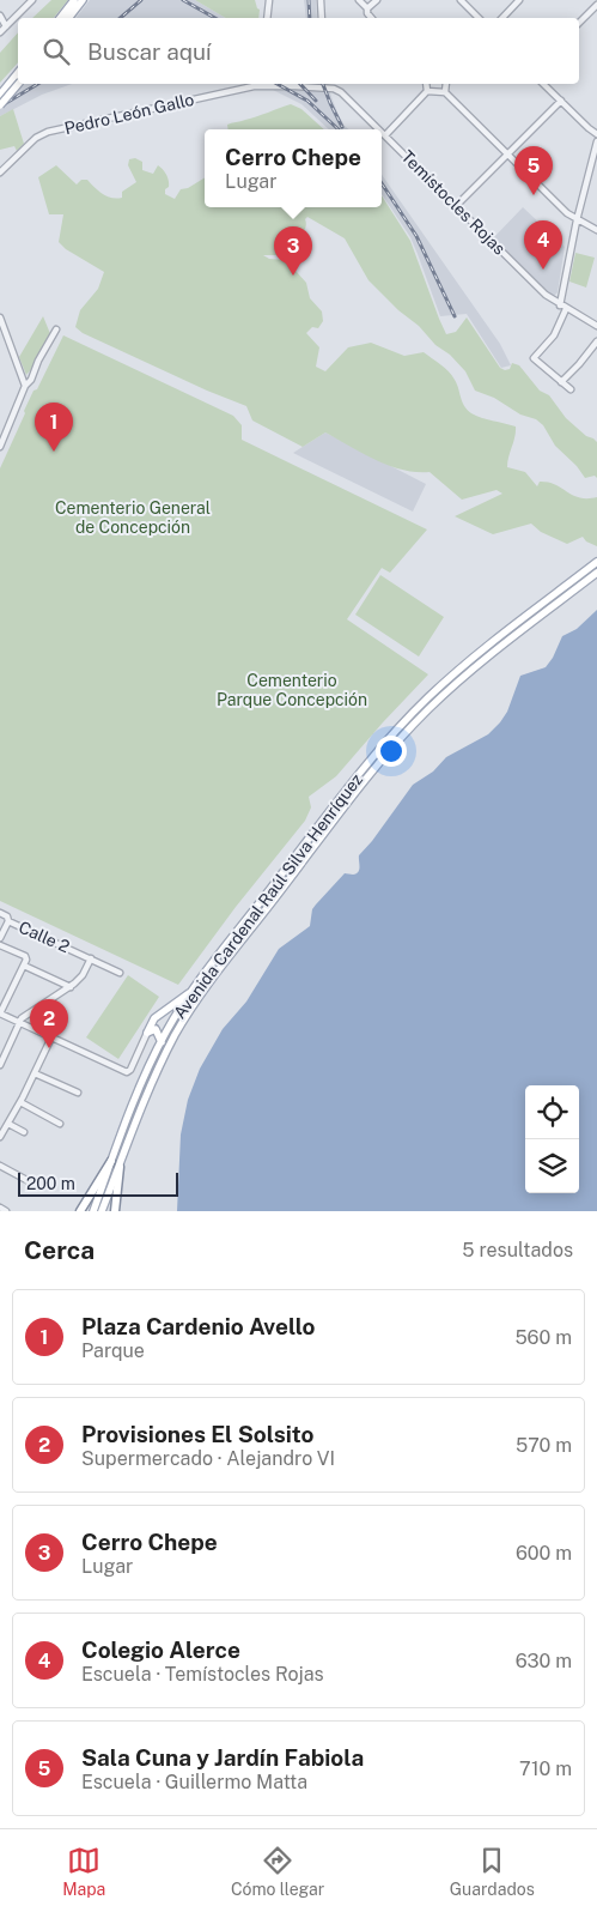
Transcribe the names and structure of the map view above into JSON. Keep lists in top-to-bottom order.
{
  "streets": {
    "main road": ["Avenida Cardenal Raúl Silva Henríquez"],
    "street": ["Pedro León Gallo", "Temístocles Rojas", "Calle 2"]
  },
  "crossings": [
    ["Pedro León Gallo", "Temístocles Rojas"]
  ],
  "parks": ["Cementerio General de Concepción", "Cementerio Parque Concepción"],
  "scale_bar": "200 m",
  "page": {
    "search": "Buscar aquí",
    "popup": ["Cerro Chepe", "Lugar"],
    "pins": [
      "5",
      "4",
      "3",
      "1",
      "2"
    ],
    "scale": "200 m",
    "heading": ["Cerca", "5 resultados"],
    "list": [
      {
        "mark": "1",
        "name": "Plaza Cardenio Avello",
        "note": "Parque",
        "value": "560 m"
      },
      {
        "mark": "2",
        "name": "Provisiones El Solsito",
        "note": "Supermercado · Alejandro VI",
        "value": "570 m"
      },
      {
        "mark": "3",
        "name": "Cerro Chepe",
        "note": "Lugar",
        "value": "600 m"
      },
      {
        "mark": "4",
        "name": "Colegio Alerce",
        "note": "Escuela · Temístocles Rojas",
        "value": "630 m"
      },
      {
        "mark": "5",
        "name": "Sala Cuna y Jardín Fabiola",
        "note": "Escuela · Guillermo Matta",
        "value": "710 m"
      }
    ],
    "nav": ["Mapa", "Cómo llegar", "Guardados"]
  }
}
